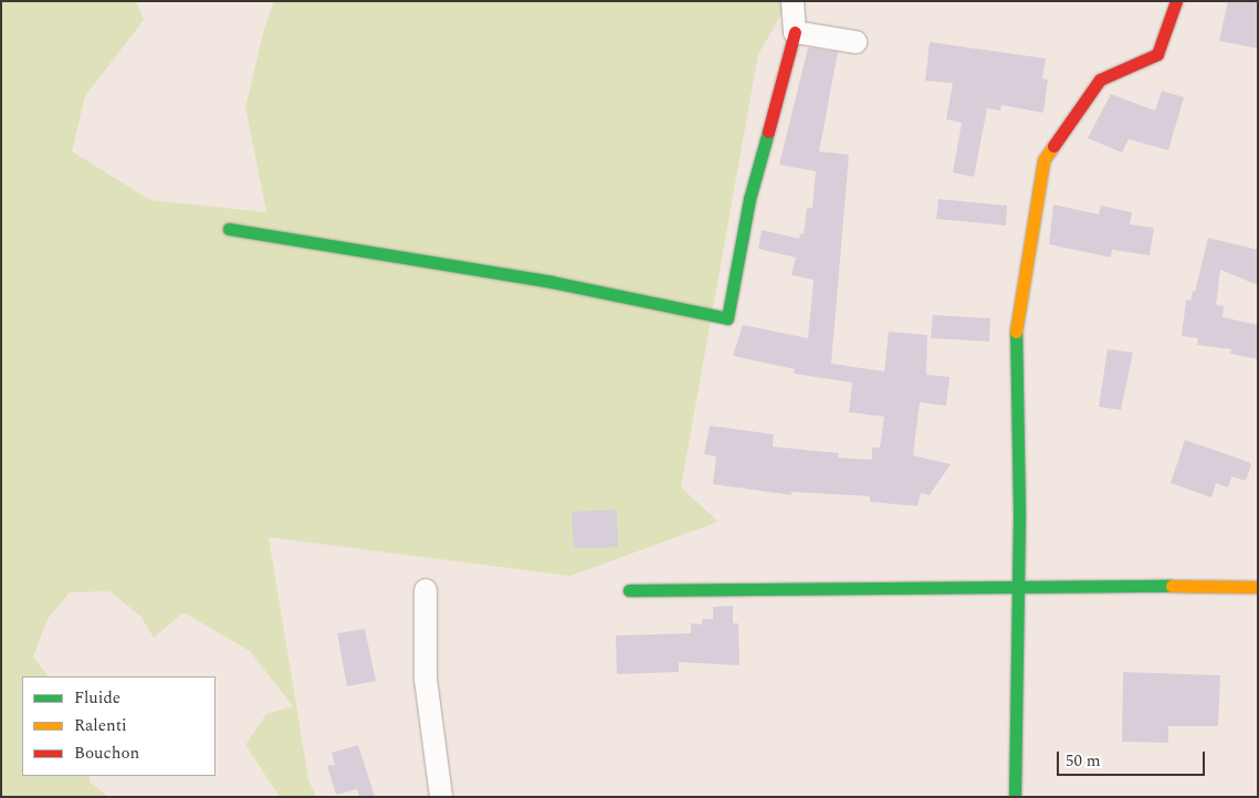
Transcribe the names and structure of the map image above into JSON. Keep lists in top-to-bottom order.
{
  "legend": ["Fluide", "Ralenti", "Bouchon"],
  "scale_bar": "50 m"
}
